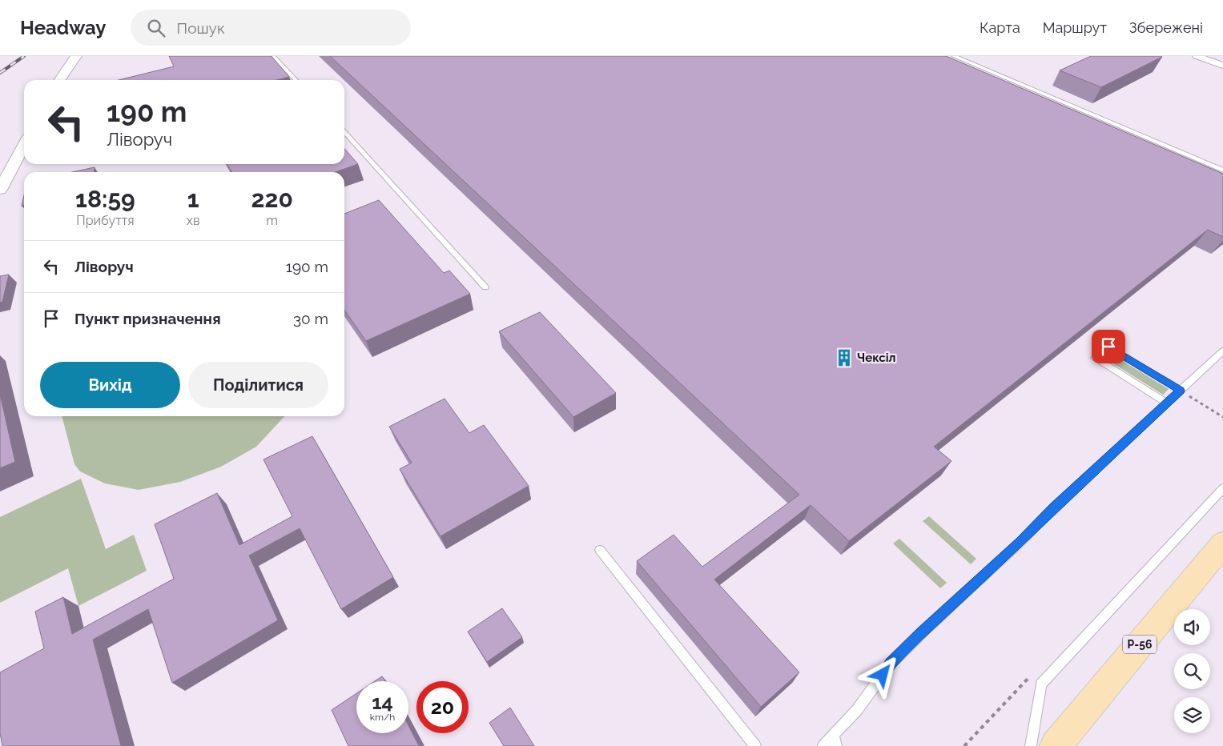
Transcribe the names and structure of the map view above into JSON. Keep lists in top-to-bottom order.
{
  "streets": {
    "main road": ["Р-56"]
  },
  "places": {
    "building": ["Чексіл"]
  },
  "page": {
    "header": "Headway",
    "search": "Пошук",
    "nav": ["Карта", "Маршрут", "Збережені"],
    "turn": ["190 m", "Ліворуч"],
    "eta": [
      "18:59",
      "Прибуття",
      "1",
      "хв",
      "220",
      "m"
    ],
    "list": [
      {
        "name": "Ліворуч",
        "value": "190 m"
      },
      {
        "name": "Пункт призначення",
        "value": "30 m"
      }
    ],
    "buttons": ["Вихід", "Поділитися"],
    "speed": "14 km/h",
    "limit": "20"
  }
}
